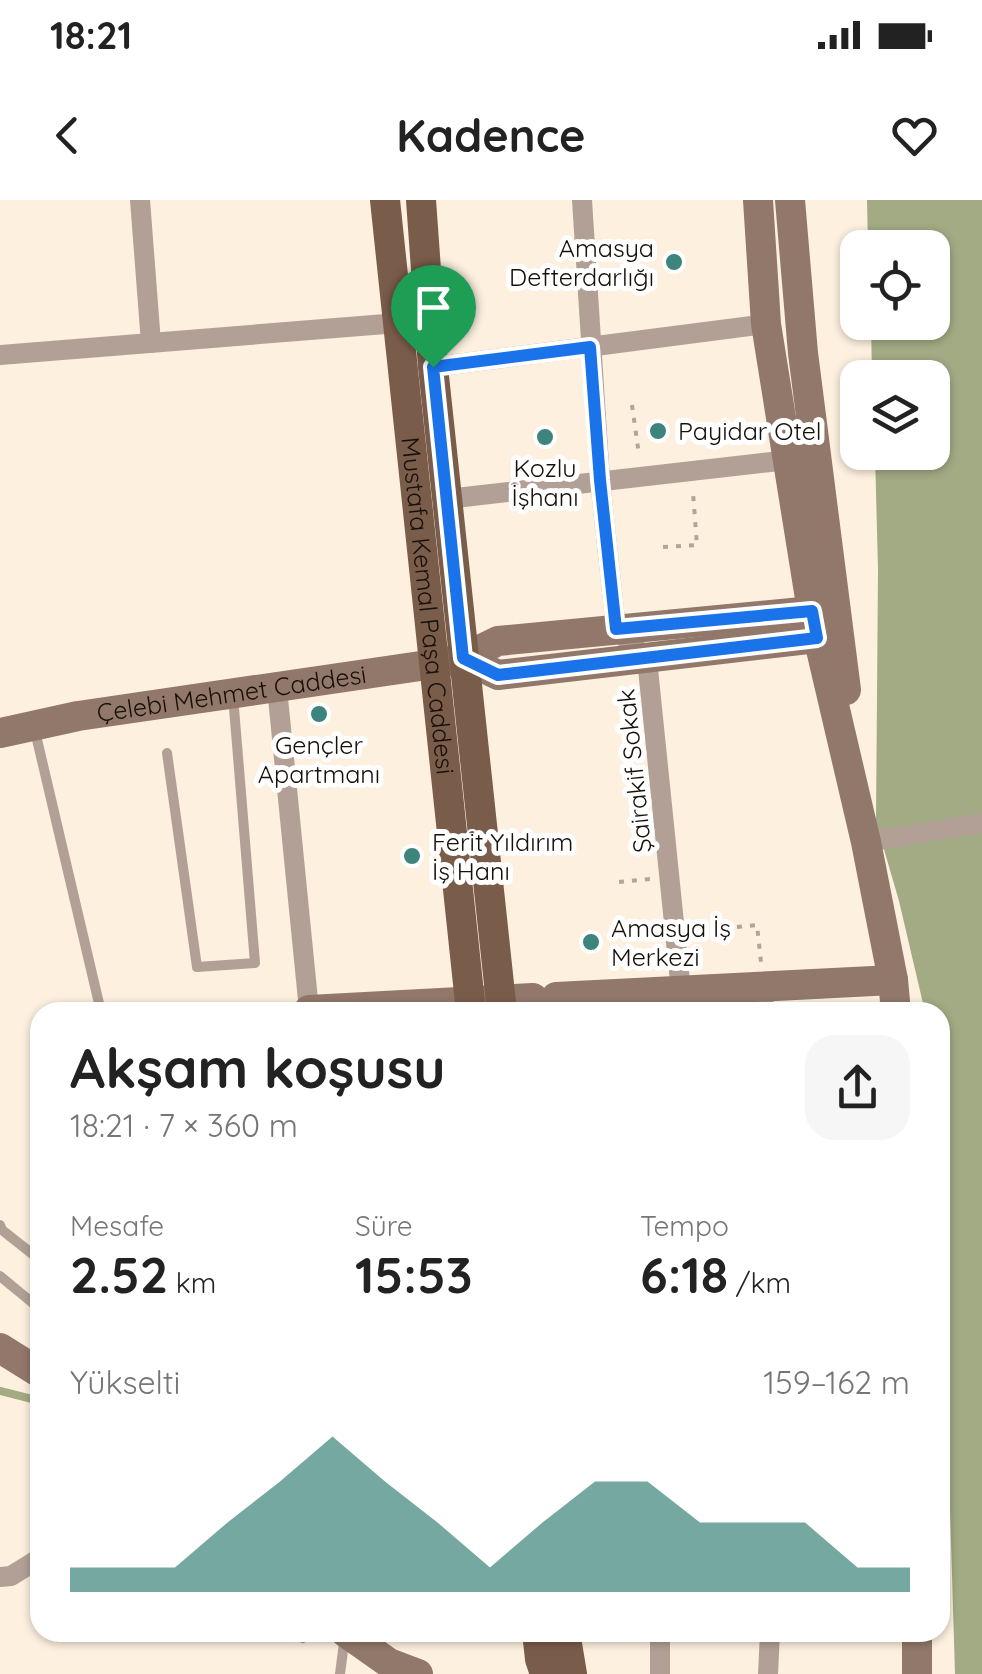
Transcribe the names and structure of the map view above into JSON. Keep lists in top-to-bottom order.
{
  "streets": {
    "main road": ["Mustafa Kemal Paşa Caddesi"],
    "street": ["Çelebi Mehmet Caddesi", "Şairakif Sokak"]
  },
  "crossings": [
    ["Mustafa Kemal Paşa Caddesi", "Çelebi Mehmet Caddesi"]
  ],
  "places": [
    "Amasya Defterdarlığı",
    "Payidar Otel",
    "Kozlu İşhanı",
    "Gençler Apartmanı",
    "Ferit Yıldırım İş Hanı",
    "Amasya İş Merkezi"
  ],
  "page": {
    "status": "18:21",
    "header": "Kadence",
    "heading": ["Akşam koşusu", "18:21 · 7 × 360 m"],
    "stats": [
      ["Mesafe", "2.52 km"],
      ["Süre", "15:53"],
      ["Tempo", "6:18 /km"]
    ],
    "chart": ["Yükselti", "159–162 m"]
  }
}
